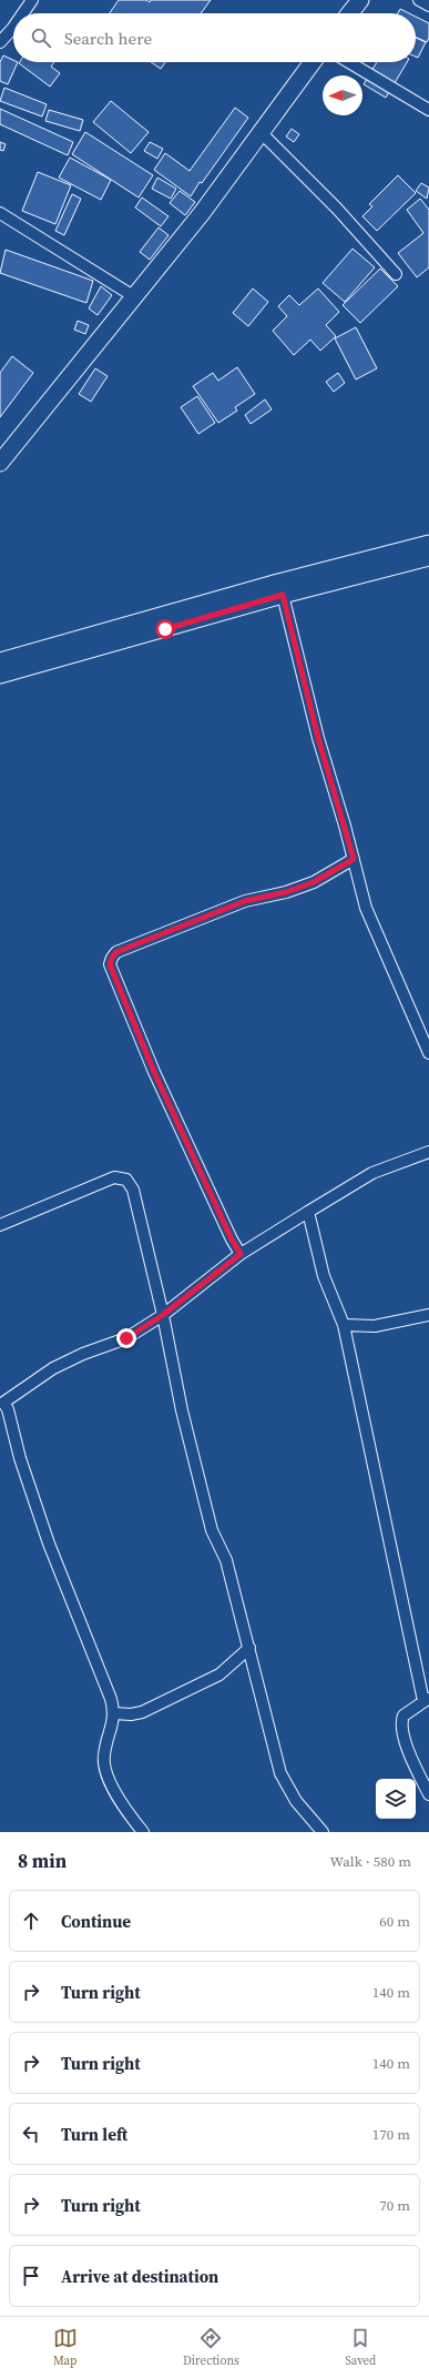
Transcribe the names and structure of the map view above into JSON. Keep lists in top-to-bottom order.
{
  "north": "left",
  "page": {
    "search": "Search here",
    "heading": ["8 min", "Walk · 580 m"],
    "list": [
      ["Continue", "60 m"],
      ["Turn right", "140 m"],
      ["Turn right", "140 m"],
      ["Turn left", "170 m"],
      ["Turn right", "70 m"],
      "Arrive at destination"
    ],
    "nav": ["Map", "Directions", "Saved"]
  }
}
